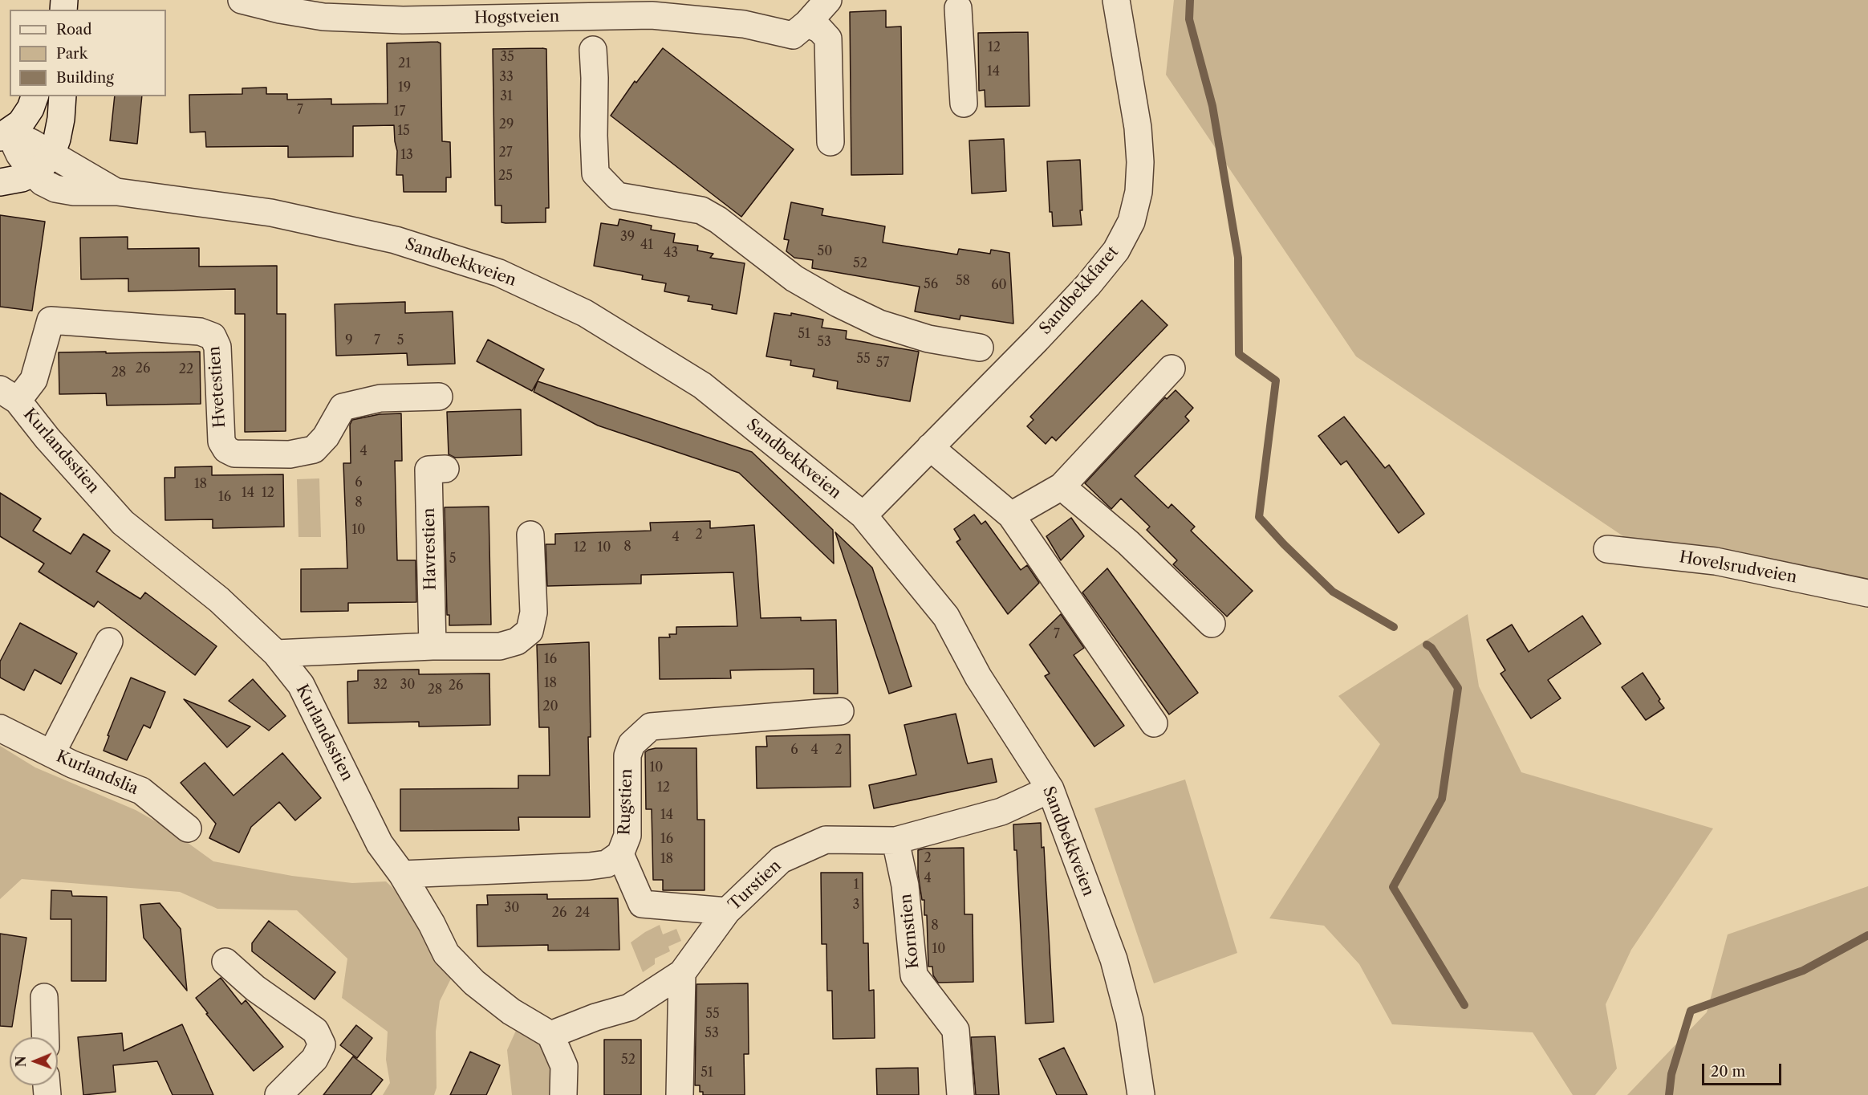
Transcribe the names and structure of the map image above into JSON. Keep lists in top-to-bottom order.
{
  "streets": {
    "street": [
      "Hogstveien",
      "Sandbekkveien",
      "Sandbekkfaret",
      "Hvetestien",
      "Kurlandsstien",
      "Havrestien",
      "Hovelsrudveien",
      "Kurlandslia",
      "Rugstien",
      "Turstien",
      "Kornstien"
    ]
  },
  "crossings": [
    ["Sandbekkveien", "Sandbekkfaret"],
    ["Sandbekkveien", "Turstien"],
    ["Hvetestien", "Kurlandsstien"],
    ["Kurlandsstien", "Rugstien"],
    ["Kurlandsstien", "Turstien"],
    ["Turstien", "Kornstien"]
  ],
  "house_numbers": [
    "12",
    "35",
    "21",
    "14",
    "33",
    "19",
    "31",
    "7",
    "17",
    "29",
    "15",
    "27",
    "13",
    "25",
    "39",
    "41",
    "50",
    "43",
    "52",
    "58",
    "56",
    "60",
    "51",
    "9",
    "7",
    "5",
    "53",
    "55",
    "57",
    "26",
    "22",
    "28",
    "4",
    "6",
    "18",
    "14",
    "12",
    "16",
    "8",
    "10",
    "2",
    "4",
    "8",
    "12",
    "10",
    "5",
    "7",
    "16",
    "18",
    "32",
    "30",
    "26",
    "28",
    "20",
    "6",
    "4",
    "2",
    "10",
    "12",
    "14",
    "16",
    "2",
    "18",
    "4",
    "1",
    "3",
    "30",
    "26",
    "24",
    "8",
    "10",
    "55",
    "53",
    "52",
    "51"
  ],
  "legend": ["Road", "Park", "Building"],
  "scale_bar": "20 m",
  "north": "left"
}
